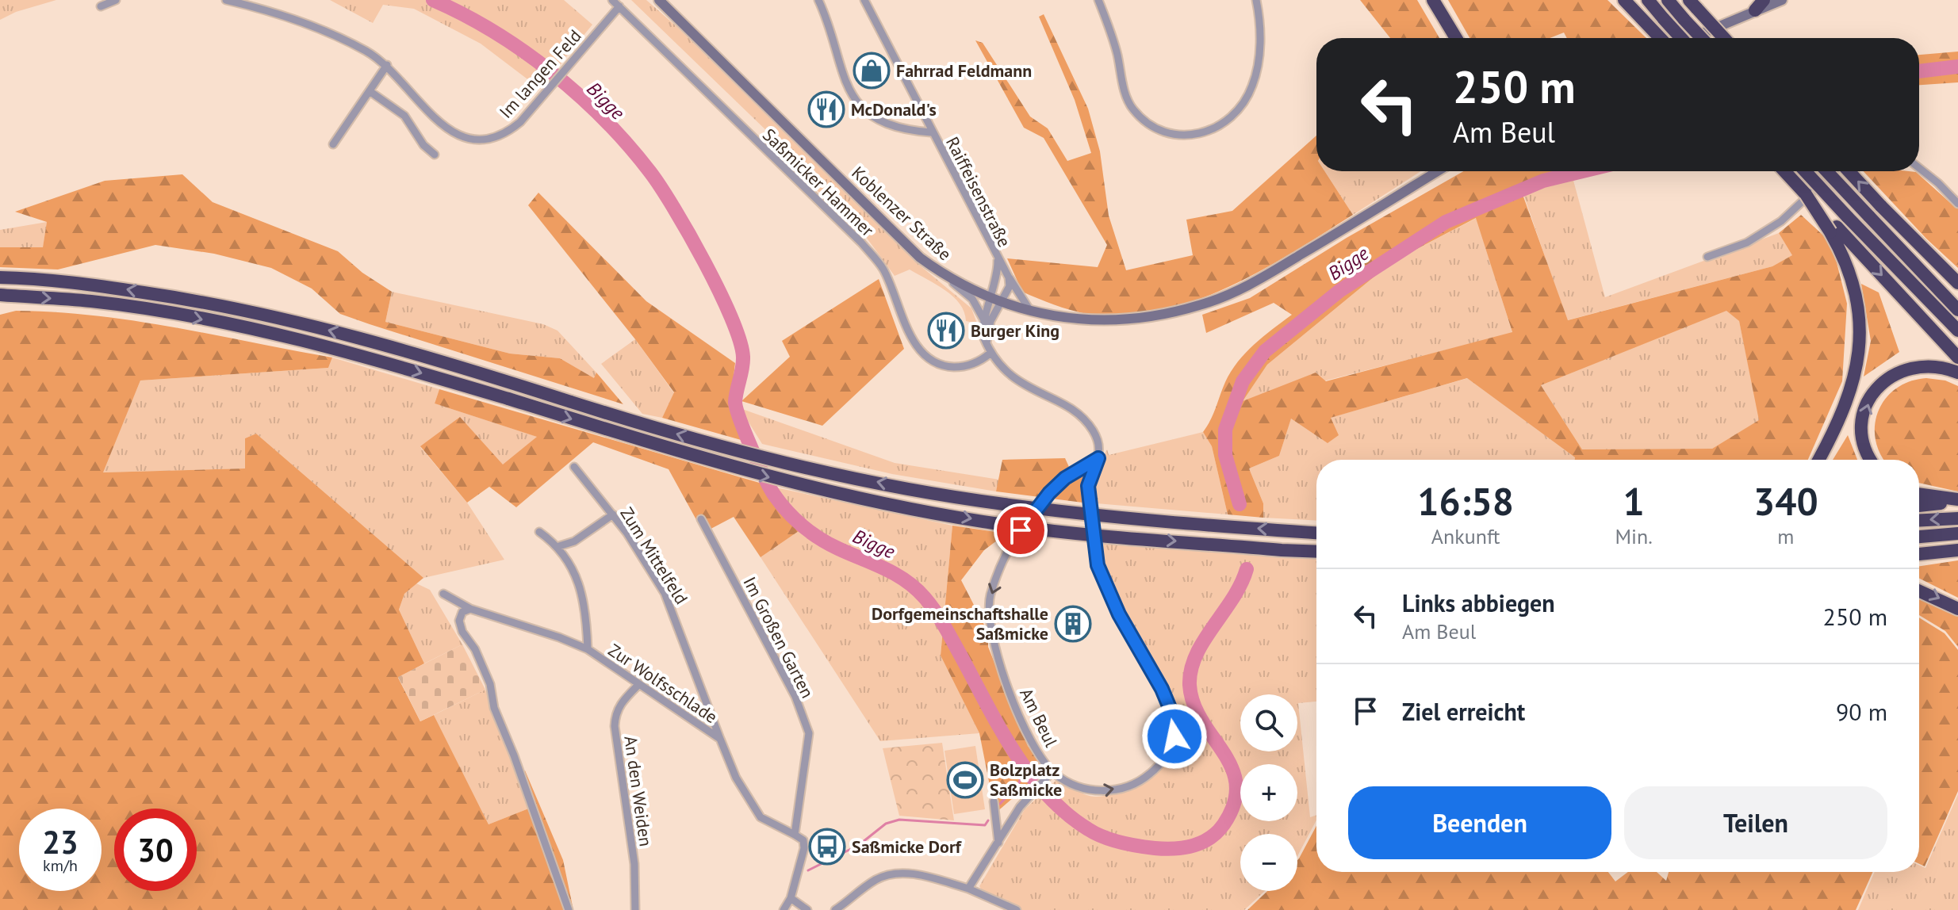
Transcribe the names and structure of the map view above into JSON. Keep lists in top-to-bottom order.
{
  "streets": {
    "main road": ["Koblenzer Straße"],
    "street": [
      "Im langen Feld",
      "Saßmicker Hammer",
      "Raiffeisenstraße",
      "Zum Mittelfeld",
      "Im Großen Garten",
      "Zur Wolfsschlade",
      "Am Beul",
      "An den Weiden"
    ]
  },
  "crossings": [
    ["Im langen Feld", "Saßmicker Hammer"],
    ["Raiffeisenstraße", "Koblenzer Straße"],
    ["Zum Mittelfeld", "Zur Wolfsschlade"],
    ["Im Großen Garten", "Zur Wolfsschlade"],
    ["Zur Wolfsschlade", "An den Weiden"]
  ],
  "water": ["Bigge"],
  "places": {
    "shop": ["Fahrrad Feldmann"],
    "restaurant": ["McDonald's", "Burger King"],
    "building": ["Dorfgemeinschaftshalle Saßmicke"],
    "sports": ["Bolzplatz Saßmicke"],
    "bus stop": ["Saßmicke Dorf"]
  },
  "page": {
    "turn": ["250 m", "Am Beul"],
    "eta": [
      "16:58",
      "Ankunft",
      "1",
      "Min.",
      "340",
      "m"
    ],
    "list": [
      {
        "name": "Links abbiegen",
        "note": "Am Beul",
        "value": "250 m"
      },
      {
        "name": "Ziel erreicht",
        "value": "90 m"
      }
    ],
    "map_buttons": ["+", "−"],
    "buttons": ["Beenden", "Teilen"],
    "speed": "23 km/h",
    "limit": "30"
  }
}
